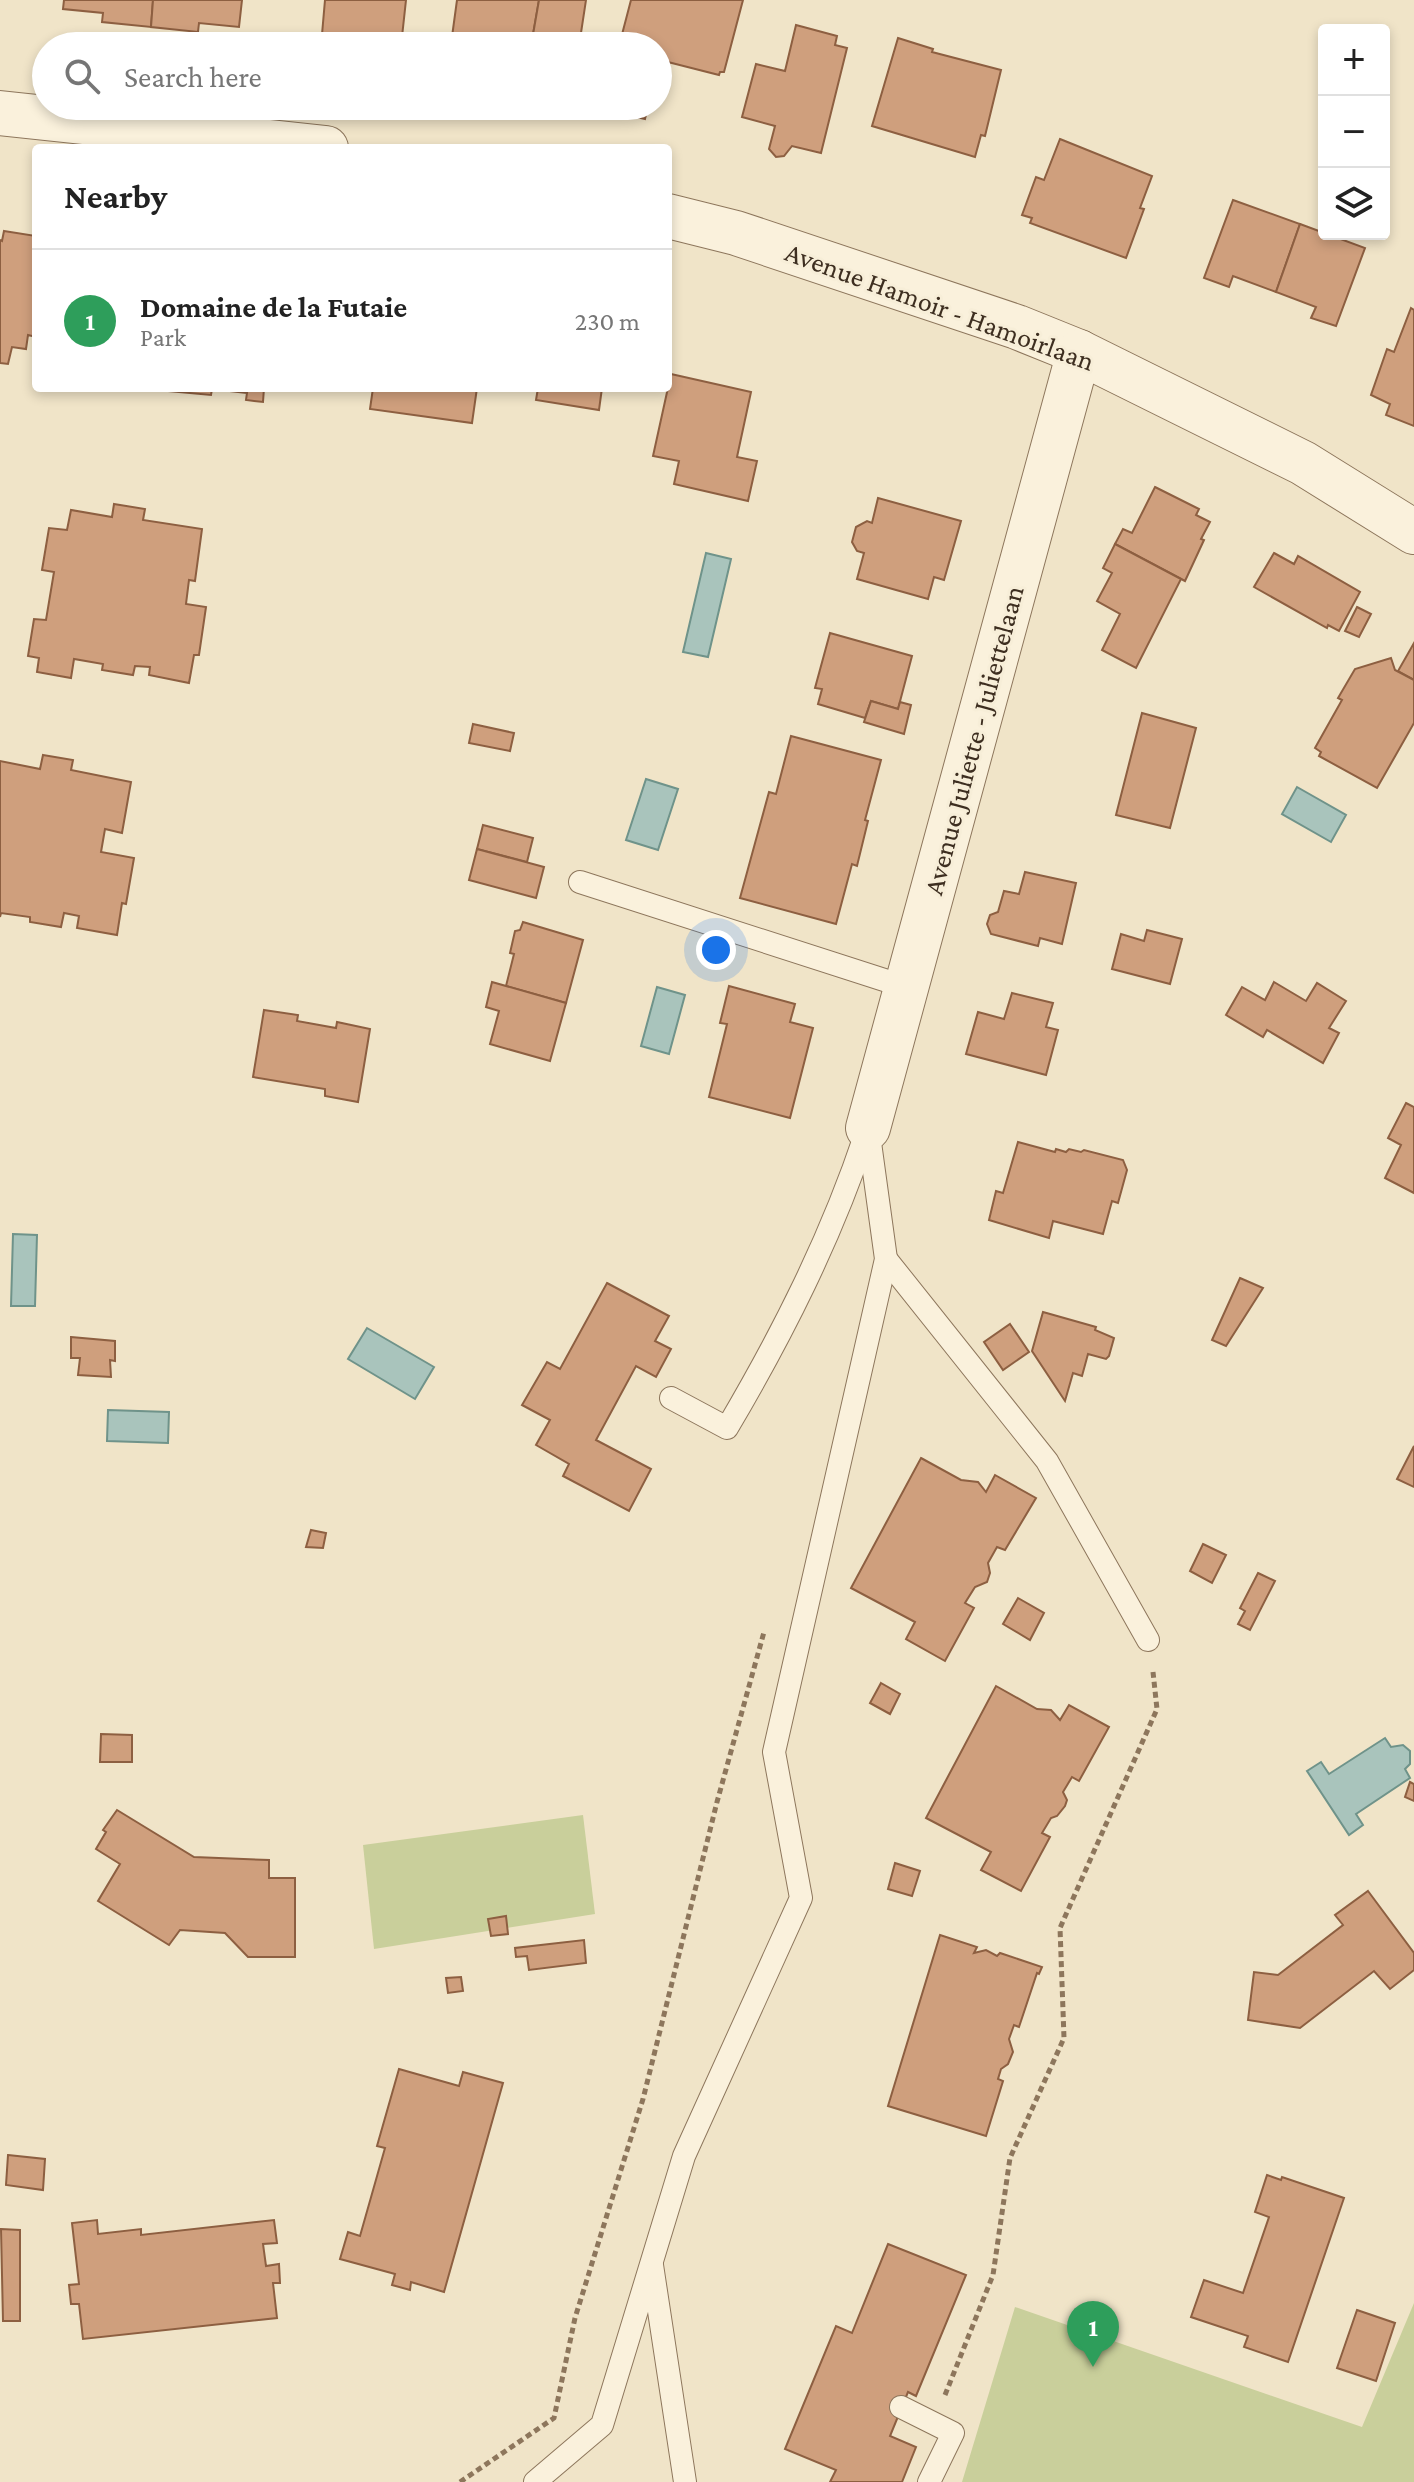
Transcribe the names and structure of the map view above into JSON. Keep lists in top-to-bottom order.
{
  "streets": {
    "street": ["Avenue Hamoir - Hamoirlaan", "Avenue Juliette - Juliettelaan"]
  },
  "crossings": [
    ["Avenue Hamoir - Hamoirlaan", "Avenue Juliette - Juliettelaan"]
  ],
  "page": {
    "map_buttons": ["+", "−"],
    "search": "Search here",
    "heading": "Nearby",
    "list": [
      {
        "mark": "1",
        "name": "Domaine de la Futaie",
        "note": "Park",
        "value": "230 m"
      }
    ],
    "pins": "1"
  }
}
